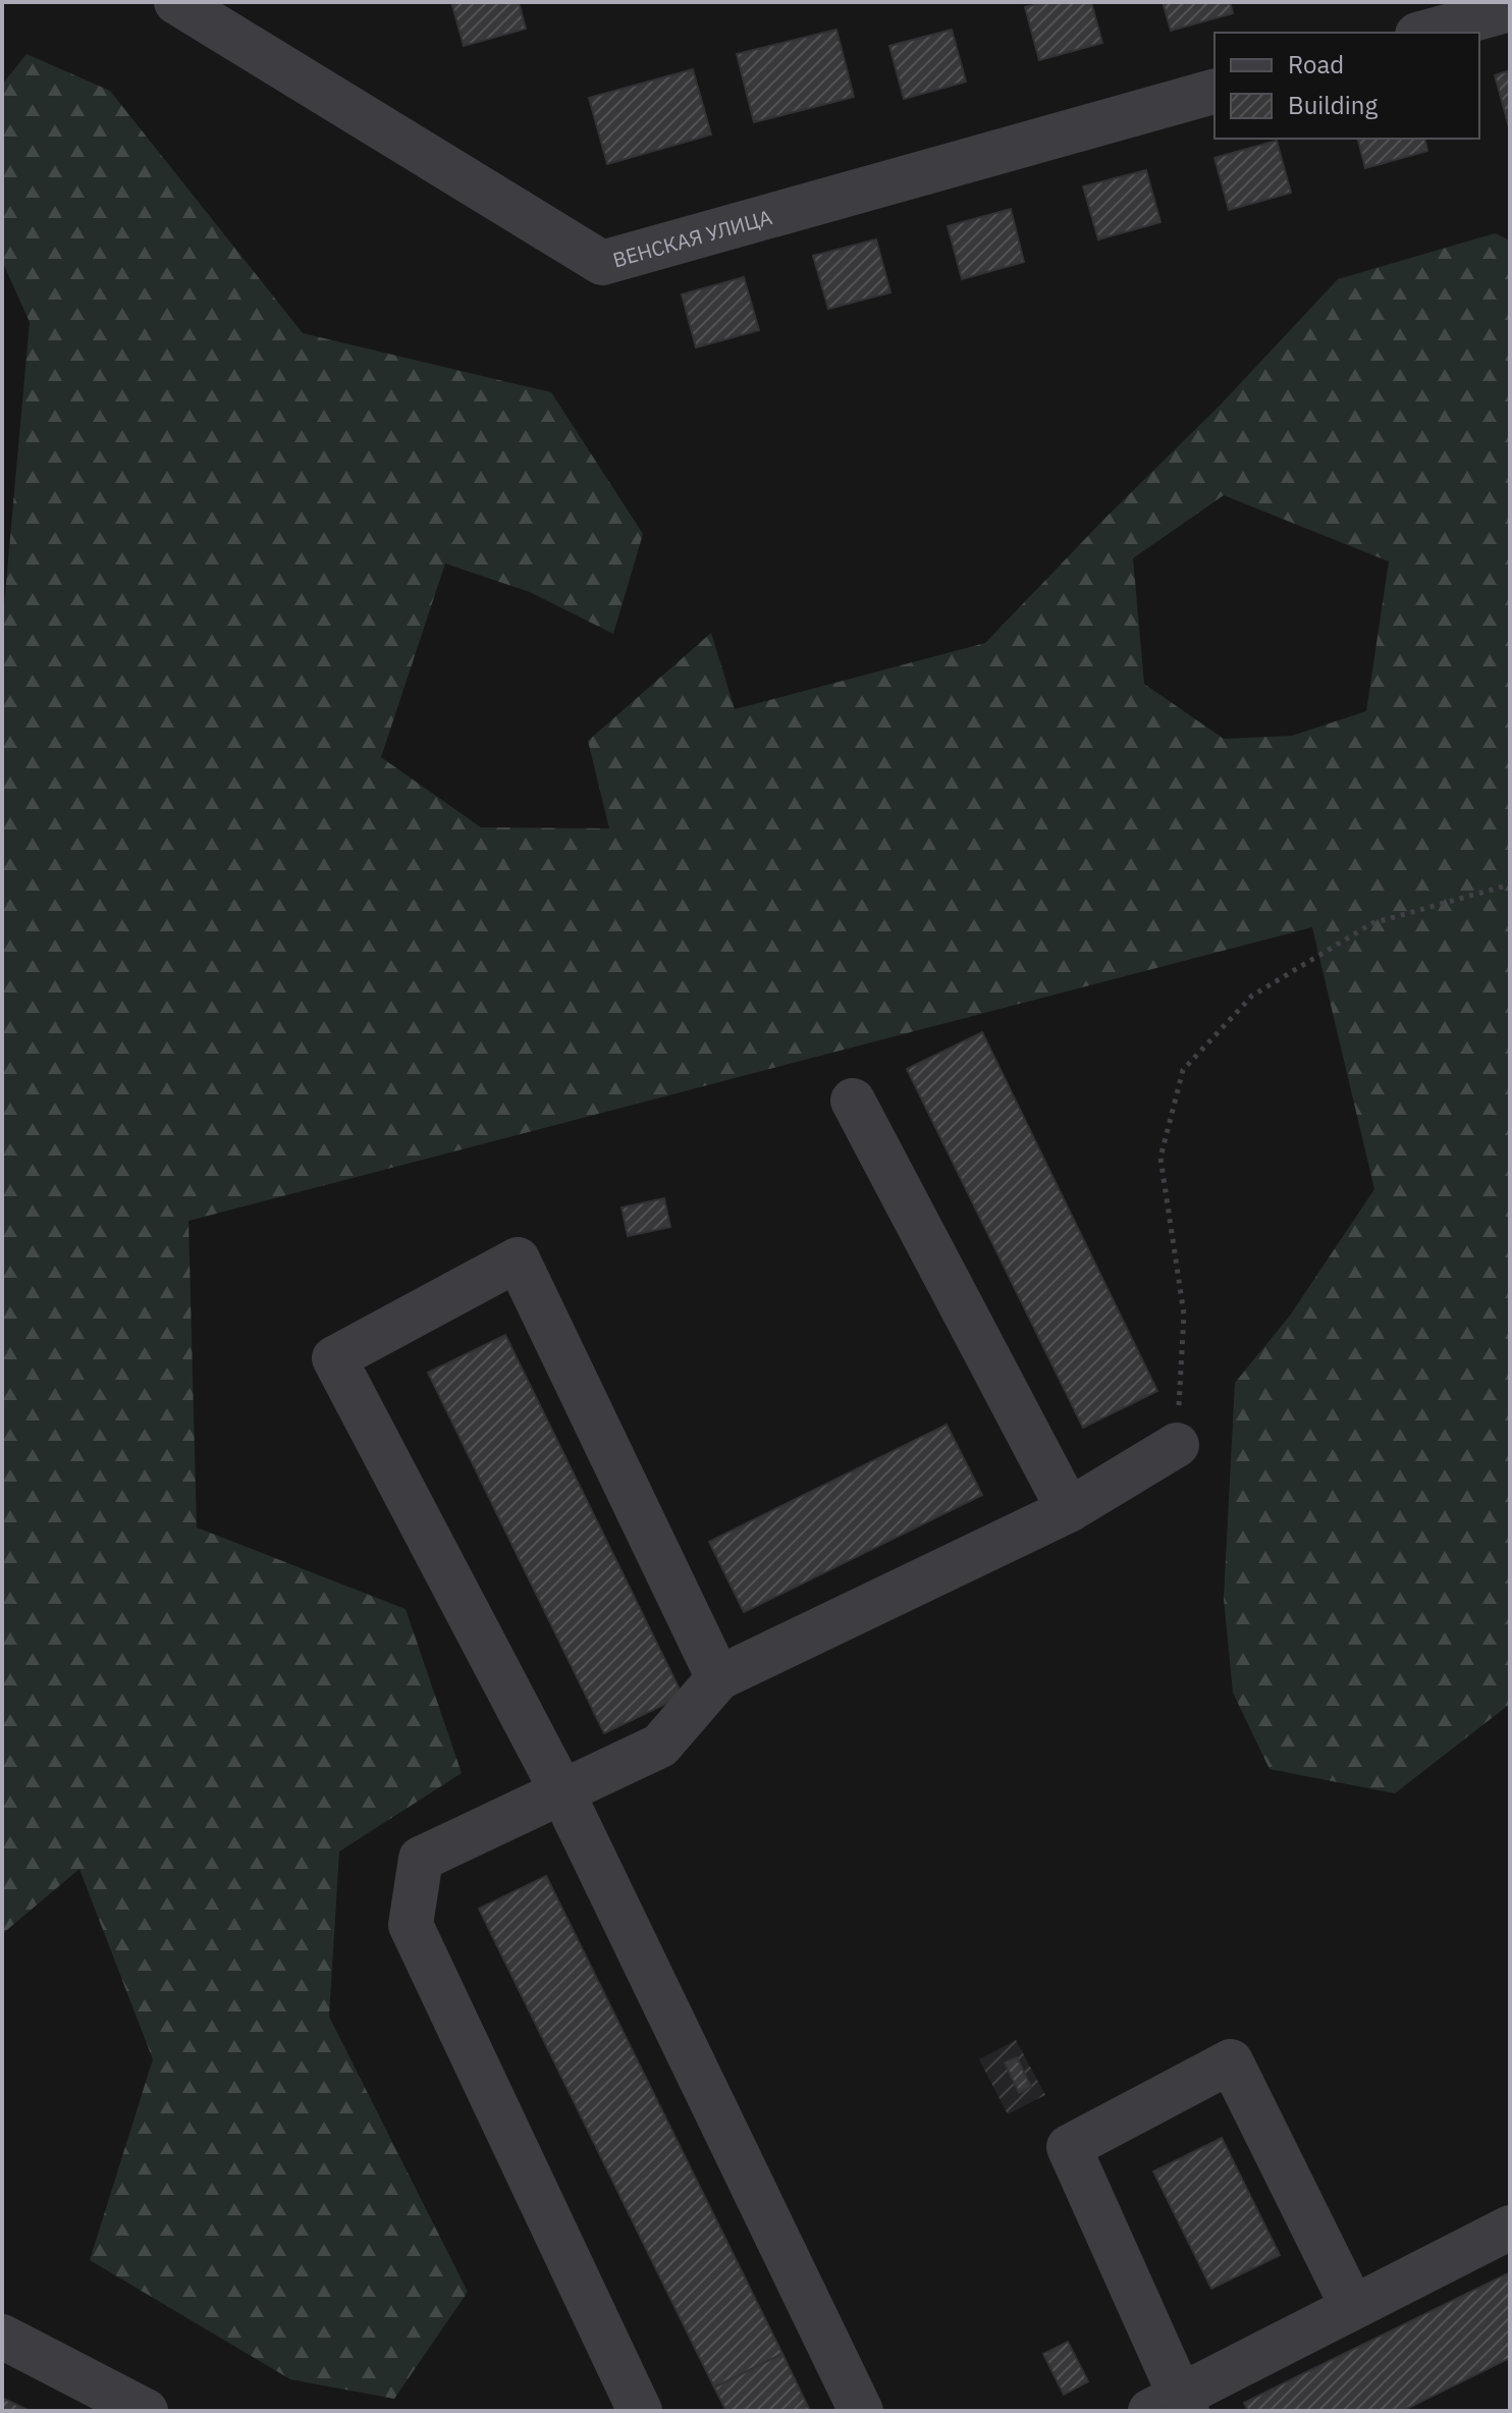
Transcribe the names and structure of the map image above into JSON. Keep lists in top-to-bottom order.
{
  "streets": {
    "street": ["ВЕНСКАЯ УЛИЦА"]
  },
  "legend": ["Road", "Building"]
}
